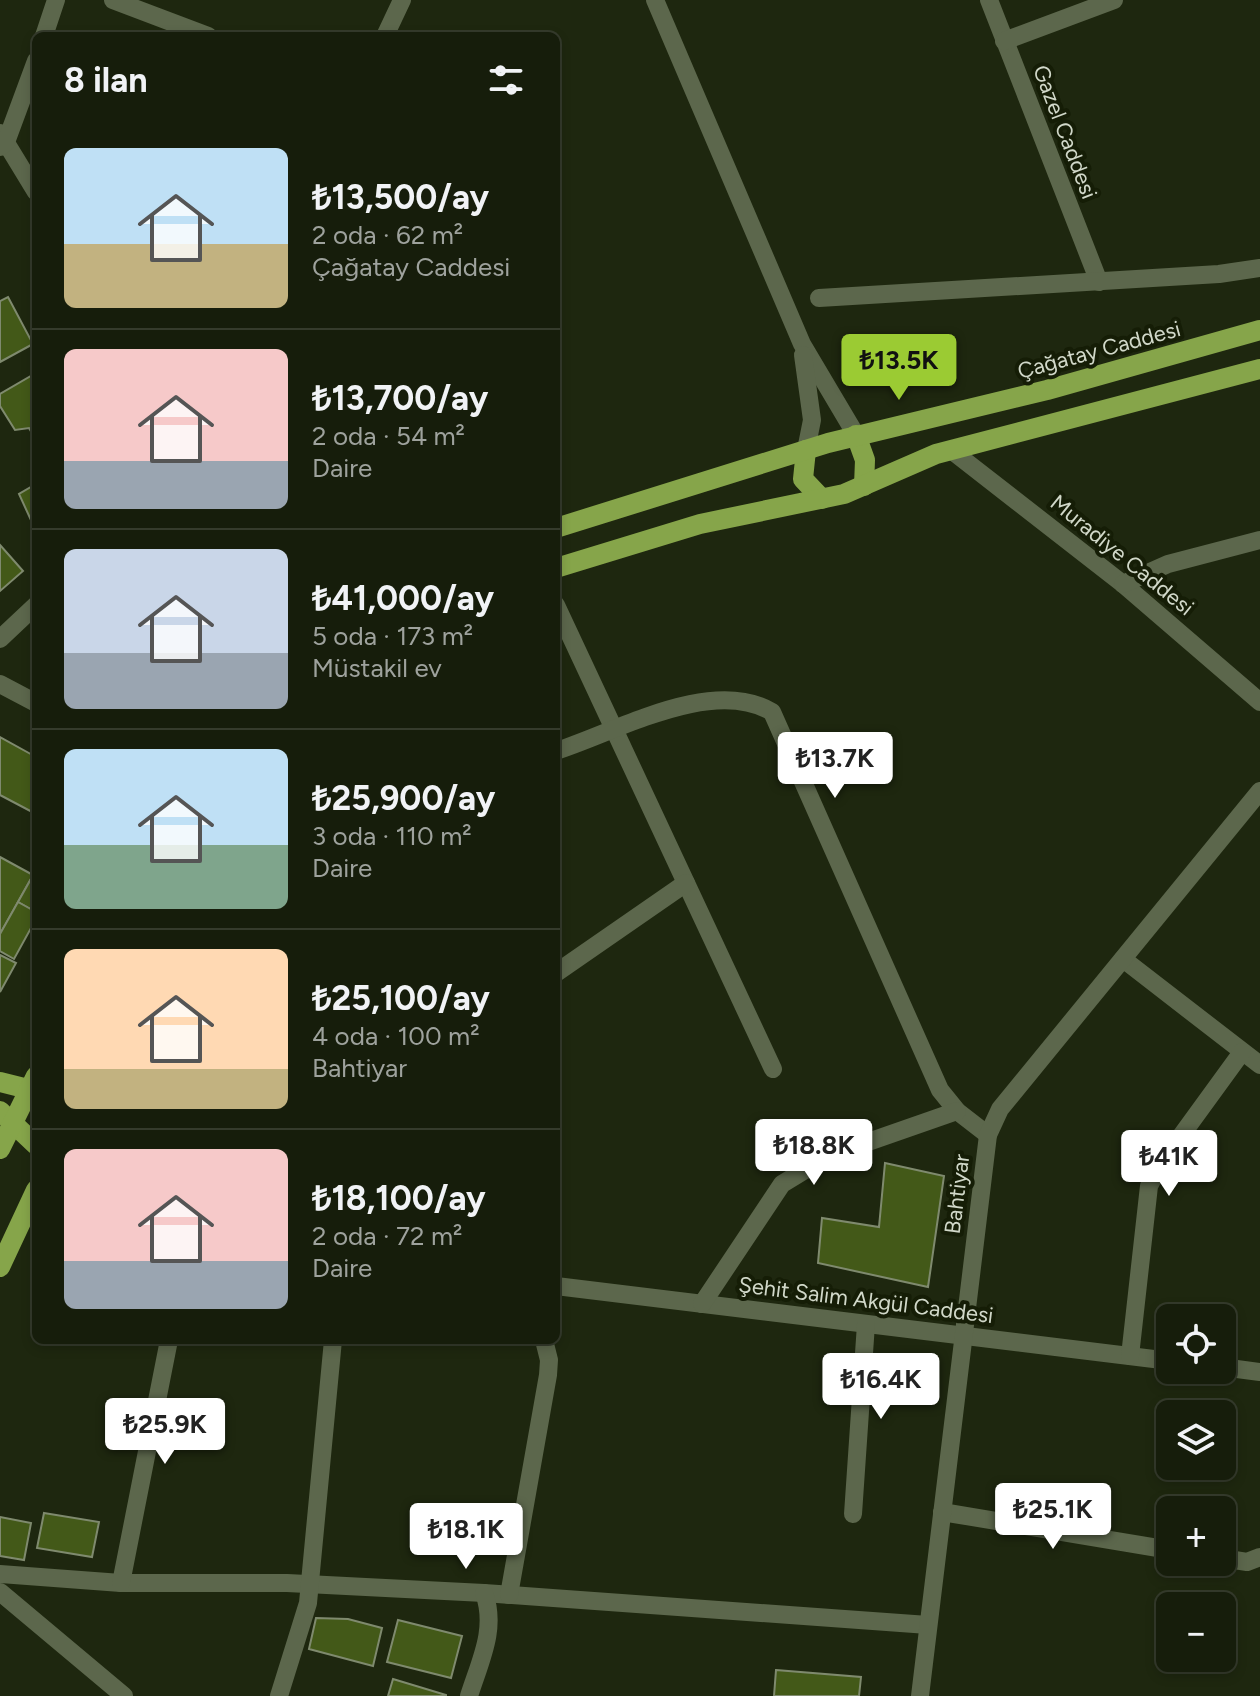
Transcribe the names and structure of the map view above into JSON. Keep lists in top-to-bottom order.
{
  "streets": {
    "main road": ["Çağatay Caddesi"],
    "street": [
      "Gazel Caddesi",
      "Muradiye Caddesi",
      "Bahtiyar",
      "Şehit Salim Akgül Caddesi"
    ]
  },
  "crossings": [
    ["Bahtiyar", "Şehit Salim Akgül Caddesi"]
  ],
  "page": {
    "heading": "8 ilan",
    "list": [
      {
        "name": "₺13,500/ay",
        "note": "2 oda · 62 m² · Çağatay Caddesi"
      },
      {
        "name": "₺13,700/ay",
        "note": "2 oda · 54 m² · Daire"
      },
      {
        "name": "₺41,000/ay",
        "note": "5 oda · 173 m² · Müstakil ev"
      },
      {
        "name": "₺25,900/ay",
        "note": "3 oda · 110 m² · Daire"
      },
      {
        "name": "₺25,100/ay",
        "note": "4 oda · 100 m² · Bahtiyar"
      },
      {
        "name": "₺18,100/ay",
        "note": "2 oda · 72 m² · Daire"
      }
    ],
    "price": [
      "₺13.5K",
      "₺13.7K",
      "₺18.8K",
      "₺41K",
      "₺16.4K",
      "₺25.9K",
      "₺25.1K",
      "₺18.1K"
    ],
    "map_buttons": ["+", "−"]
  }
}
